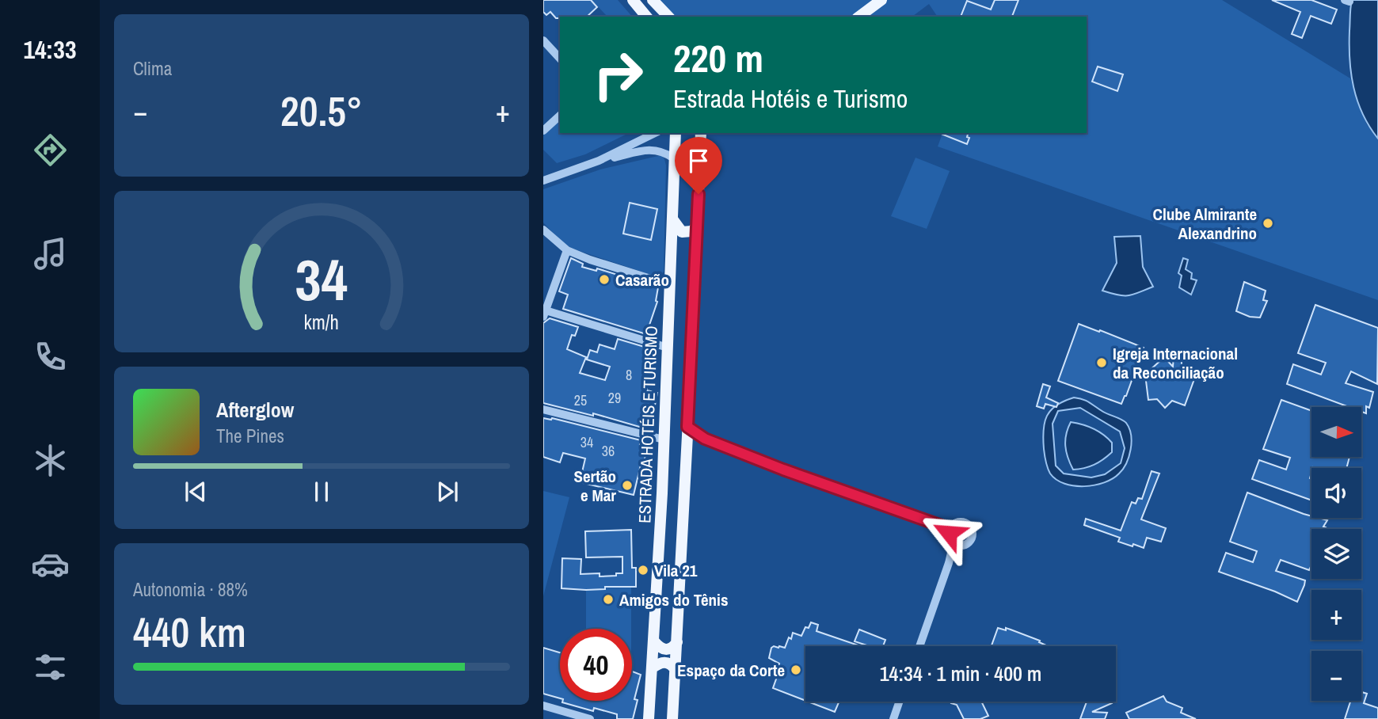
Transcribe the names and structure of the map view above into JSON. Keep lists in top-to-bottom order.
{
  "streets": {
    "main road": ["ESTRADA HOTÉIS E TURISMO"]
  },
  "places": [
    "Clube Almirante Alexandrino",
    "Casarão",
    "Igreja Internacional da Reconciliação",
    "Sertão e Mar",
    "Vila 21",
    "Amigos do Tênis",
    "Espaço da Corte"
  ],
  "house_numbers": [
    "8",
    "29",
    "25",
    "34",
    "36"
  ],
  "north": "right",
  "page": {
    "tabs": "14:33",
    "tile": [
      "Clima",
      ["Autonomia · 88%", "440 km"]
    ],
    "turn": ["220 m", "Estrada Hotéis e Turismo"],
    "heat": ["−", "20.5°", "+"],
    "song": ["Afterglow", "The Pines"],
    "map_buttons": ["+", "−"],
    "limit": "40",
    "trip": "14:34 · 1 min · 400 m",
    "gauge": ["34", "km/h"]
  }
}
